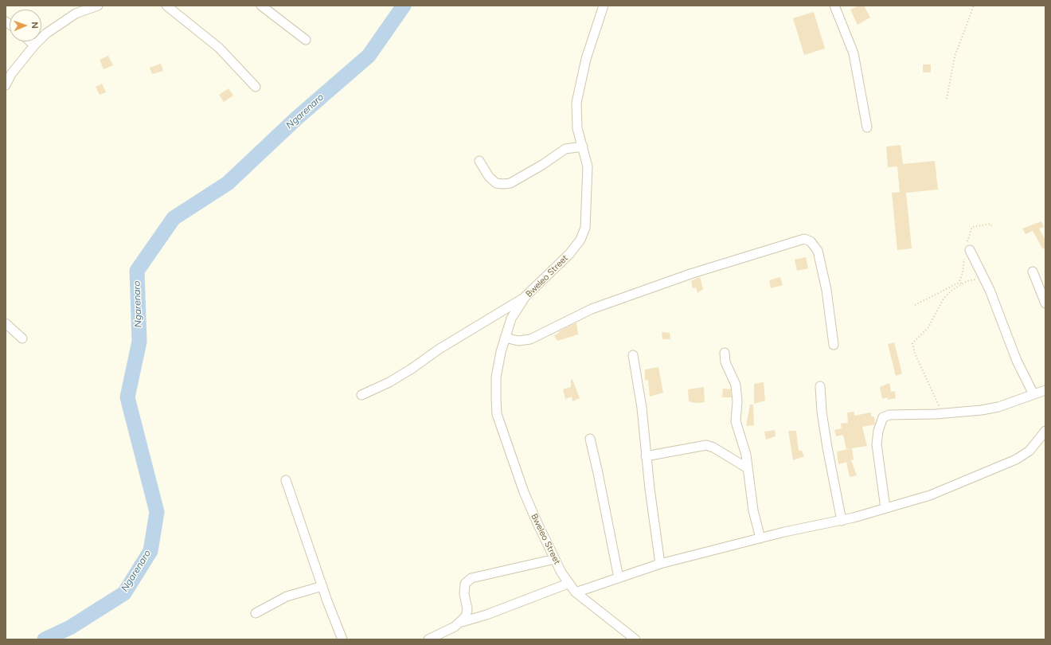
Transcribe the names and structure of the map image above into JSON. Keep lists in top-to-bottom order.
{
  "streets": {
    "street": ["Bweleo Street"]
  },
  "water": ["Ngarenaro"],
  "north": "right"
}
